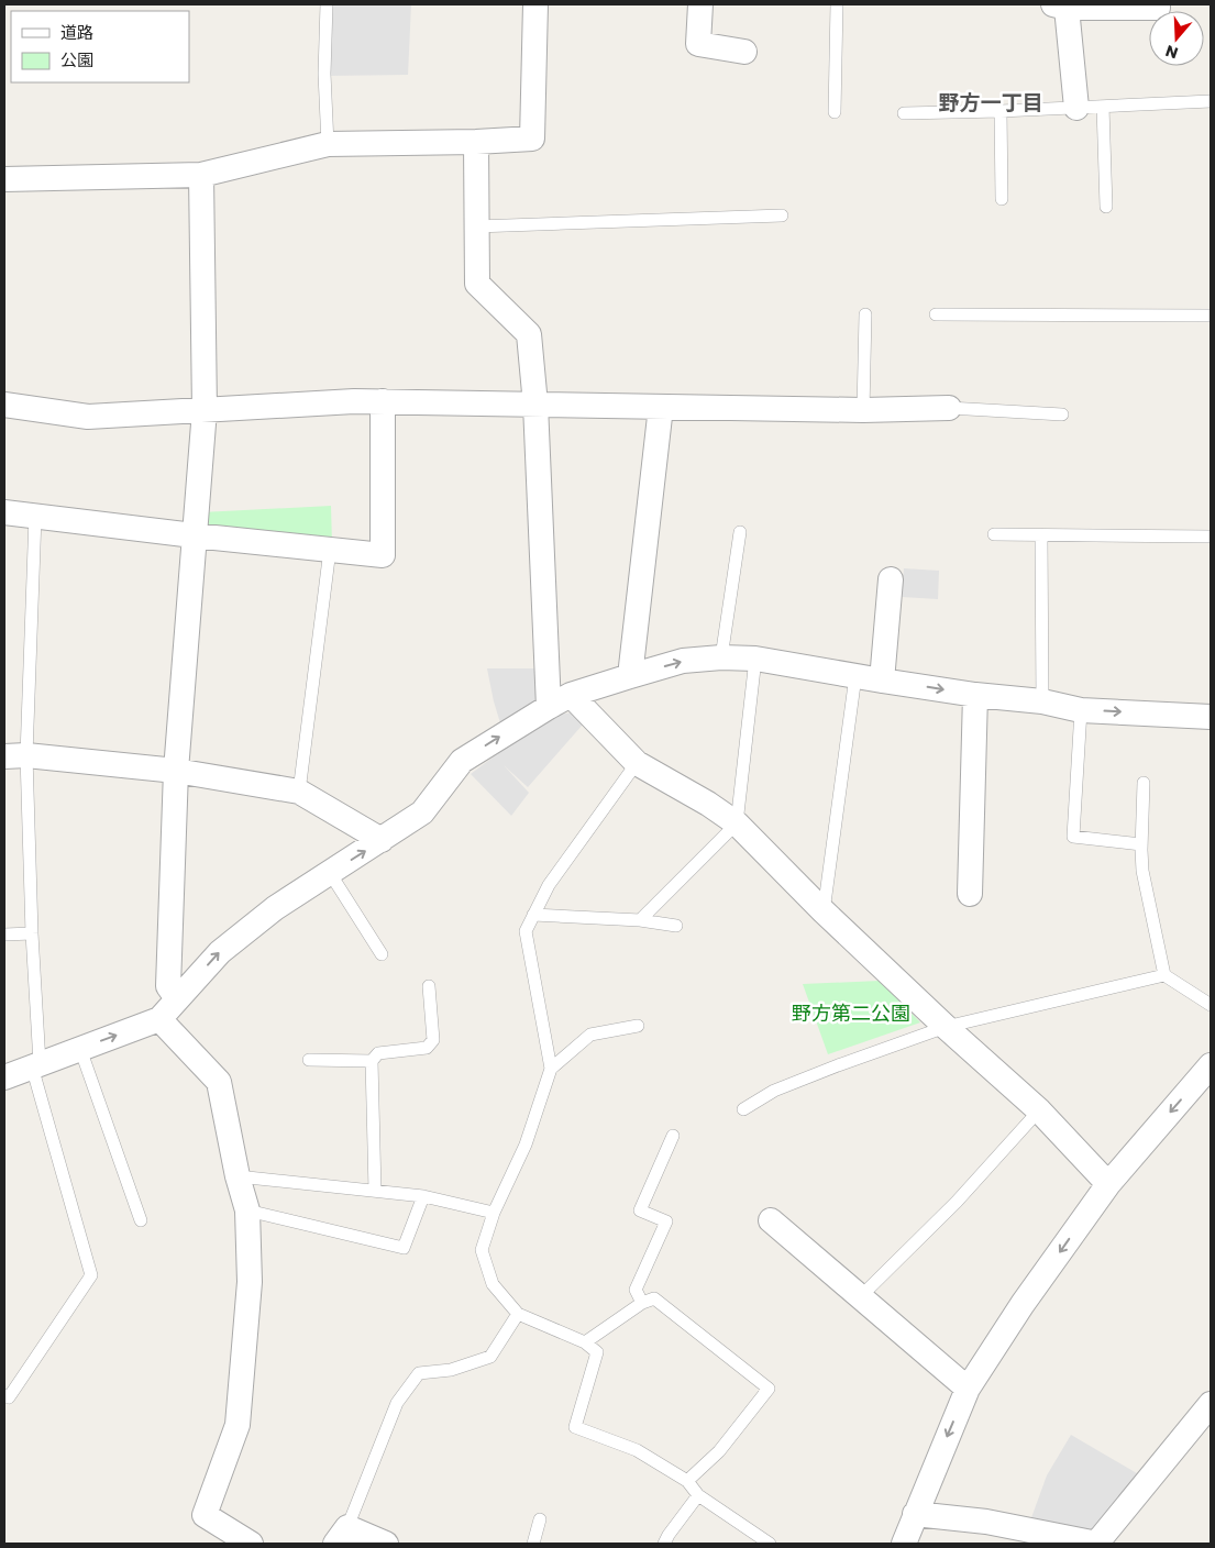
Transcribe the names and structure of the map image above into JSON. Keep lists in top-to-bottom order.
{
  "districts": ["野方一丁目"],
  "parks": ["野方第二公園"],
  "legend": ["道路", "公園"],
  "north": "bottom"
}
